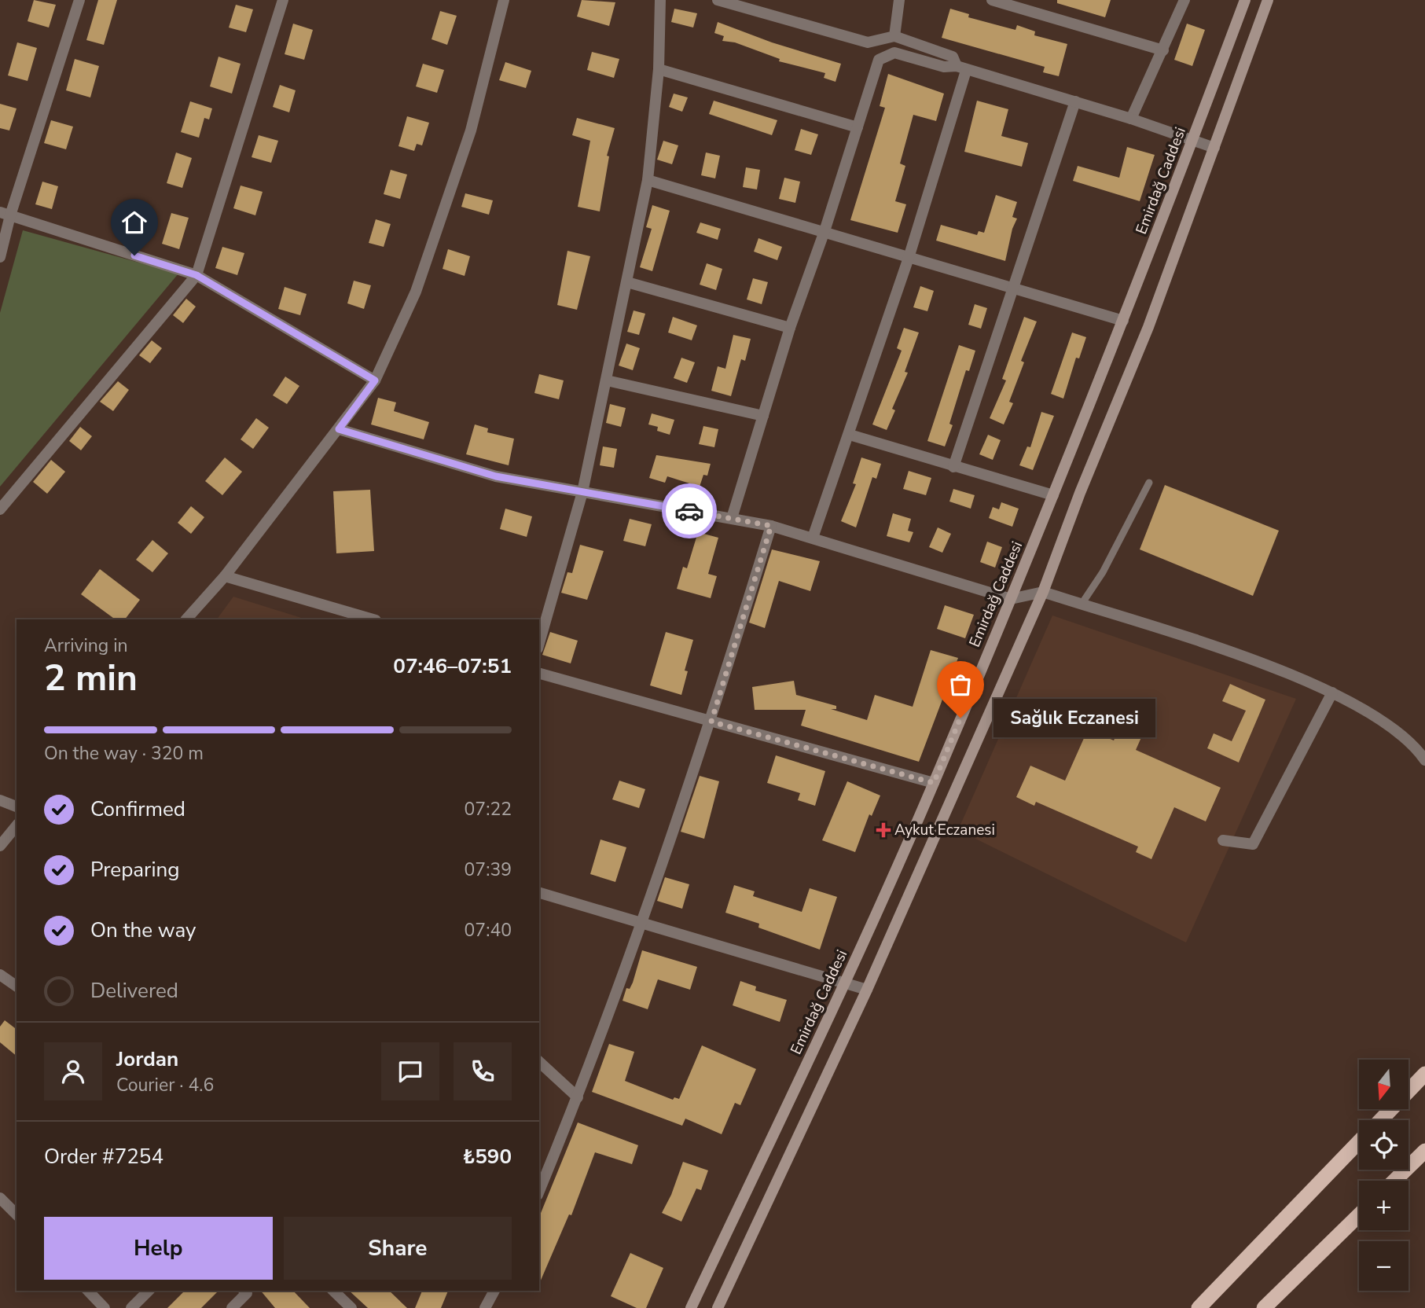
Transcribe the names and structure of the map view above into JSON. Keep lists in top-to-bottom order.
{
  "streets": {
    "main road": ["Emirdağ Caddesi"]
  },
  "places": {
    "other": ["Sağlık Eczanesi"],
    "health": ["Aykut Eczanesi"]
  },
  "north": "bottom",
  "page": {
    "heading": ["2 min", "Arriving in", "07:46–07:51"],
    "panel": [
      "Jordan",
      "Courier · 4.6",
      "Order #7254",
      "₺590"
    ],
    "bubble": "Sağlık Eczanesi",
    "bar": "On the way · 320 m",
    "list": [
      ["Confirmed", "07:22"],
      ["Preparing", "07:39"],
      ["On the way", "07:40"],
      "Delivered"
    ],
    "map_buttons": ["+", "−"],
    "buttons": ["Help", "Share"]
  }
}
